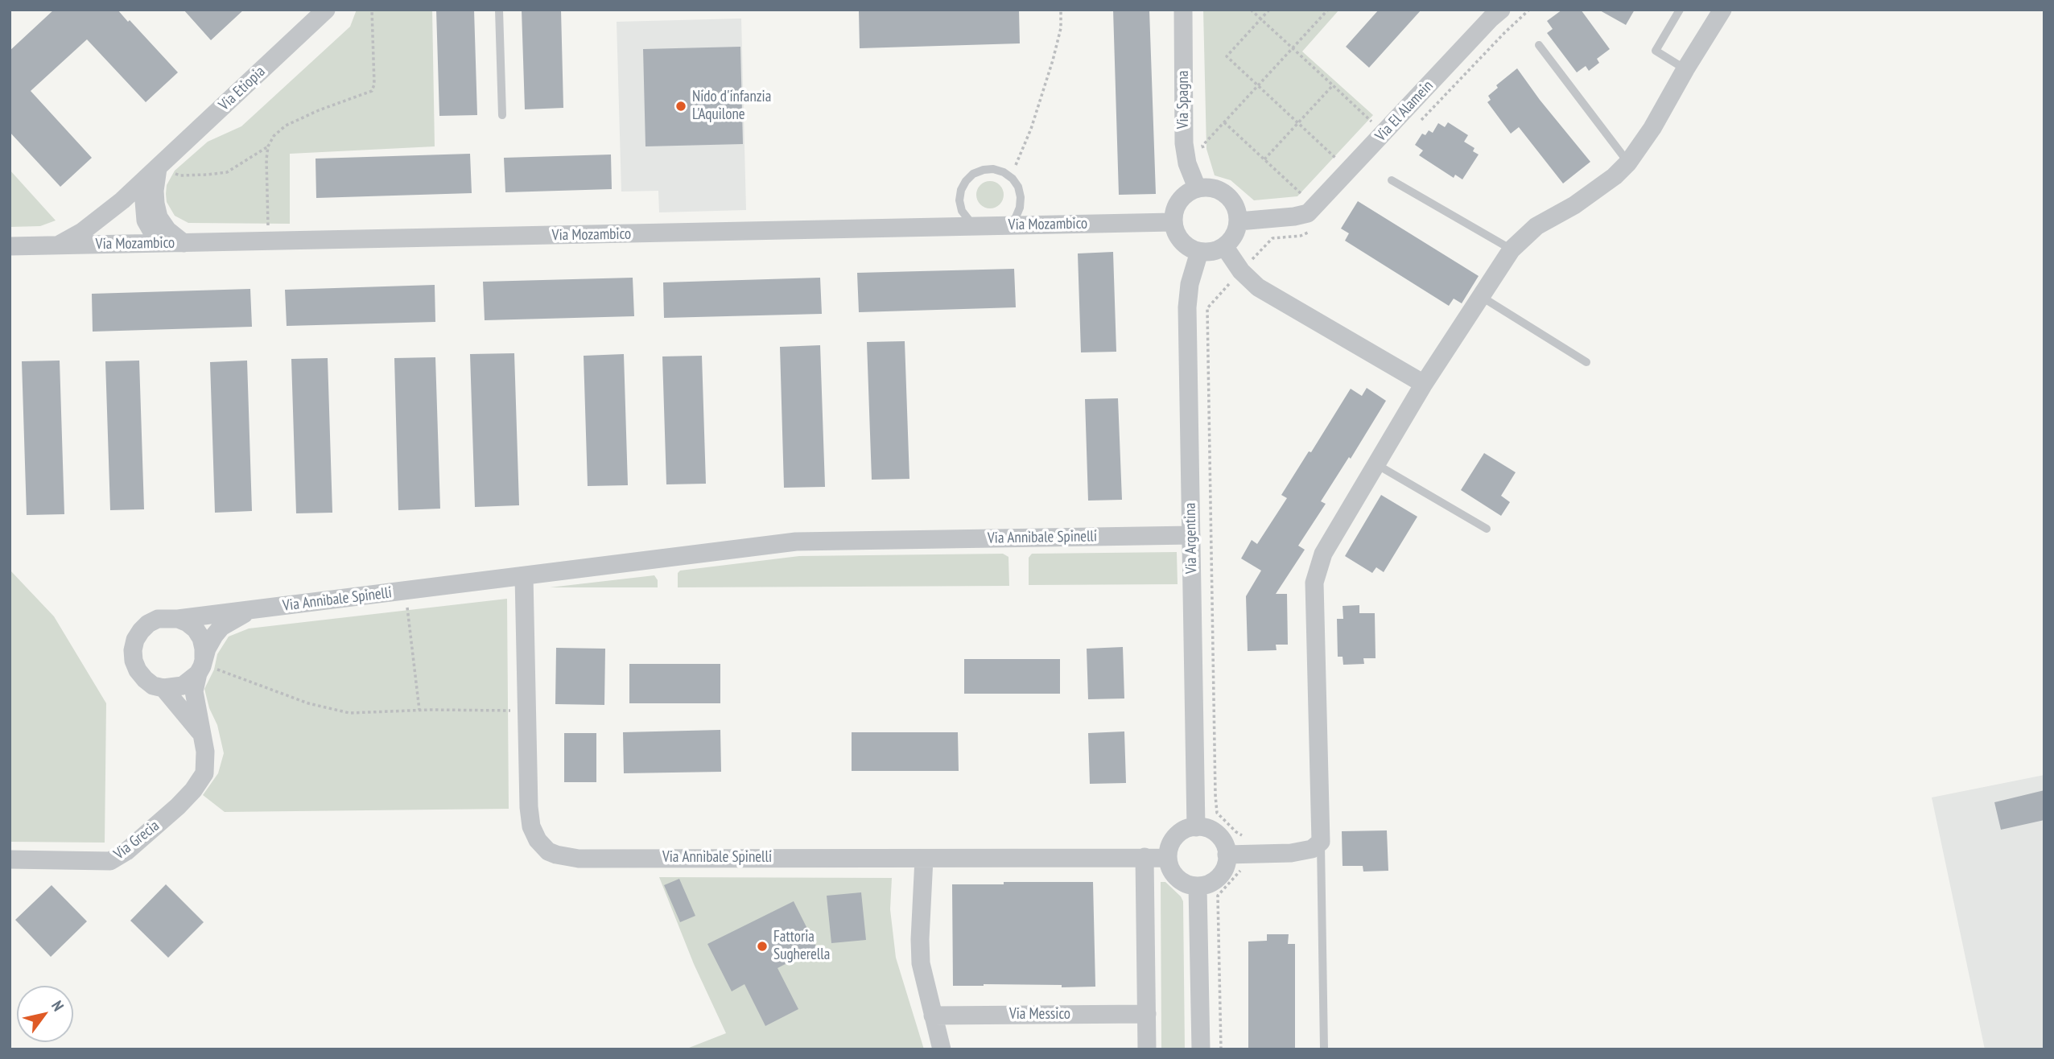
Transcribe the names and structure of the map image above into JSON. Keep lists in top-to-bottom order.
{
  "streets": {
    "street": [
      "Via Etiopia",
      "Via Spagna",
      "Via El Alamein",
      "Via Mozambico",
      "Via Annibale Spinelli",
      "Via Argentina",
      "Via Grecia",
      "Via Messico"
    ]
  },
  "crossings": [
    ["Via Etiopia", "Via Mozambico"],
    ["Via Spagna", "Via Mozambico"],
    ["Via Spagna", "Via Argentina"],
    ["Via Mozambico", "Via Argentina"],
    ["Via Annibale Spinelli", "Via Argentina"],
    ["Via Annibale Spinelli", "Via Grecia"]
  ],
  "places": ["Nido d'infanzia L'Aquilone", "Fattoria Sugherella"],
  "north": "top right"
}
